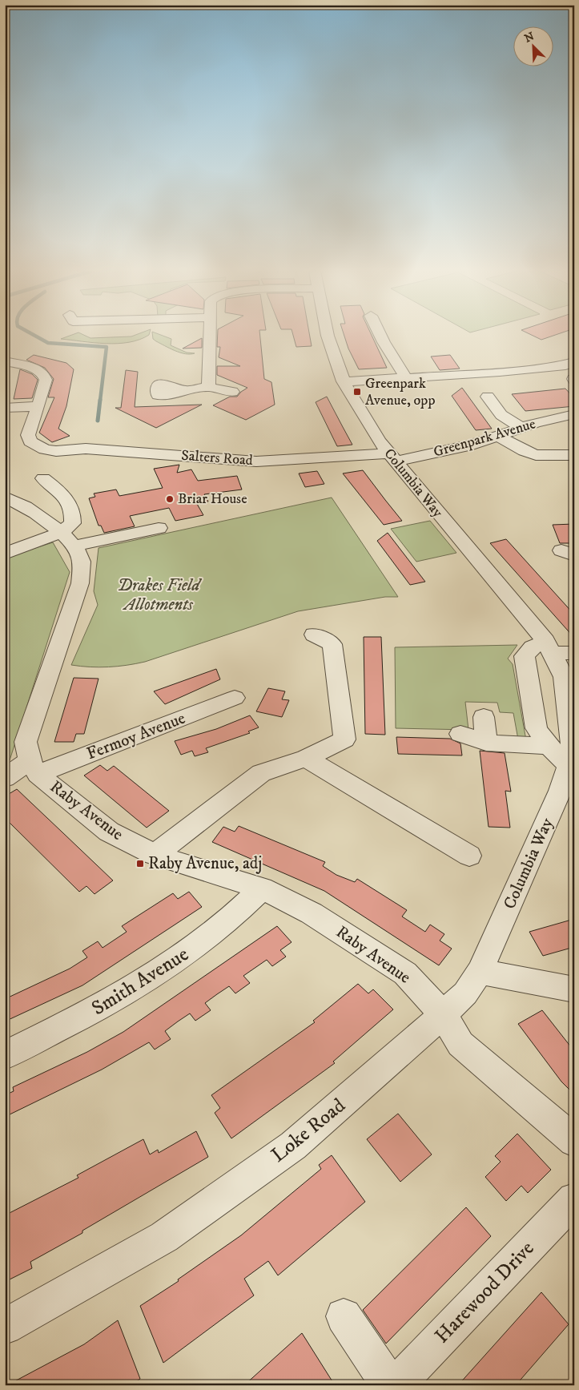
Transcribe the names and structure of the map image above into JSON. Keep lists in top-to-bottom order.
{
  "streets": {
    "street": [
      "Greenpark Avenue",
      "Salters Road",
      "Columbia Way",
      "Fermoy Avenue",
      "Raby Avenue",
      "Smith Avenue",
      "Loke Road",
      "Harewood Drive"
    ]
  },
  "crossings": [
    ["Greenpark Avenue", "Salters Road"],
    ["Greenpark Avenue", "Columbia Way"],
    ["Salters Road", "Columbia Way"],
    ["Columbia Way", "Raby Avenue"],
    ["Columbia Way", "Loke Road"],
    ["Fermoy Avenue", "Raby Avenue"],
    ["Raby Avenue", "Smith Avenue"],
    ["Raby Avenue", "Loke Road"]
  ],
  "parks": ["Drakes Field Allotments"],
  "places": {
    "transit": ["Greenpark Avenue, opp", "Raby Avenue, adj"],
    "other": ["Briar House"]
  },
  "north": "top left"
}
